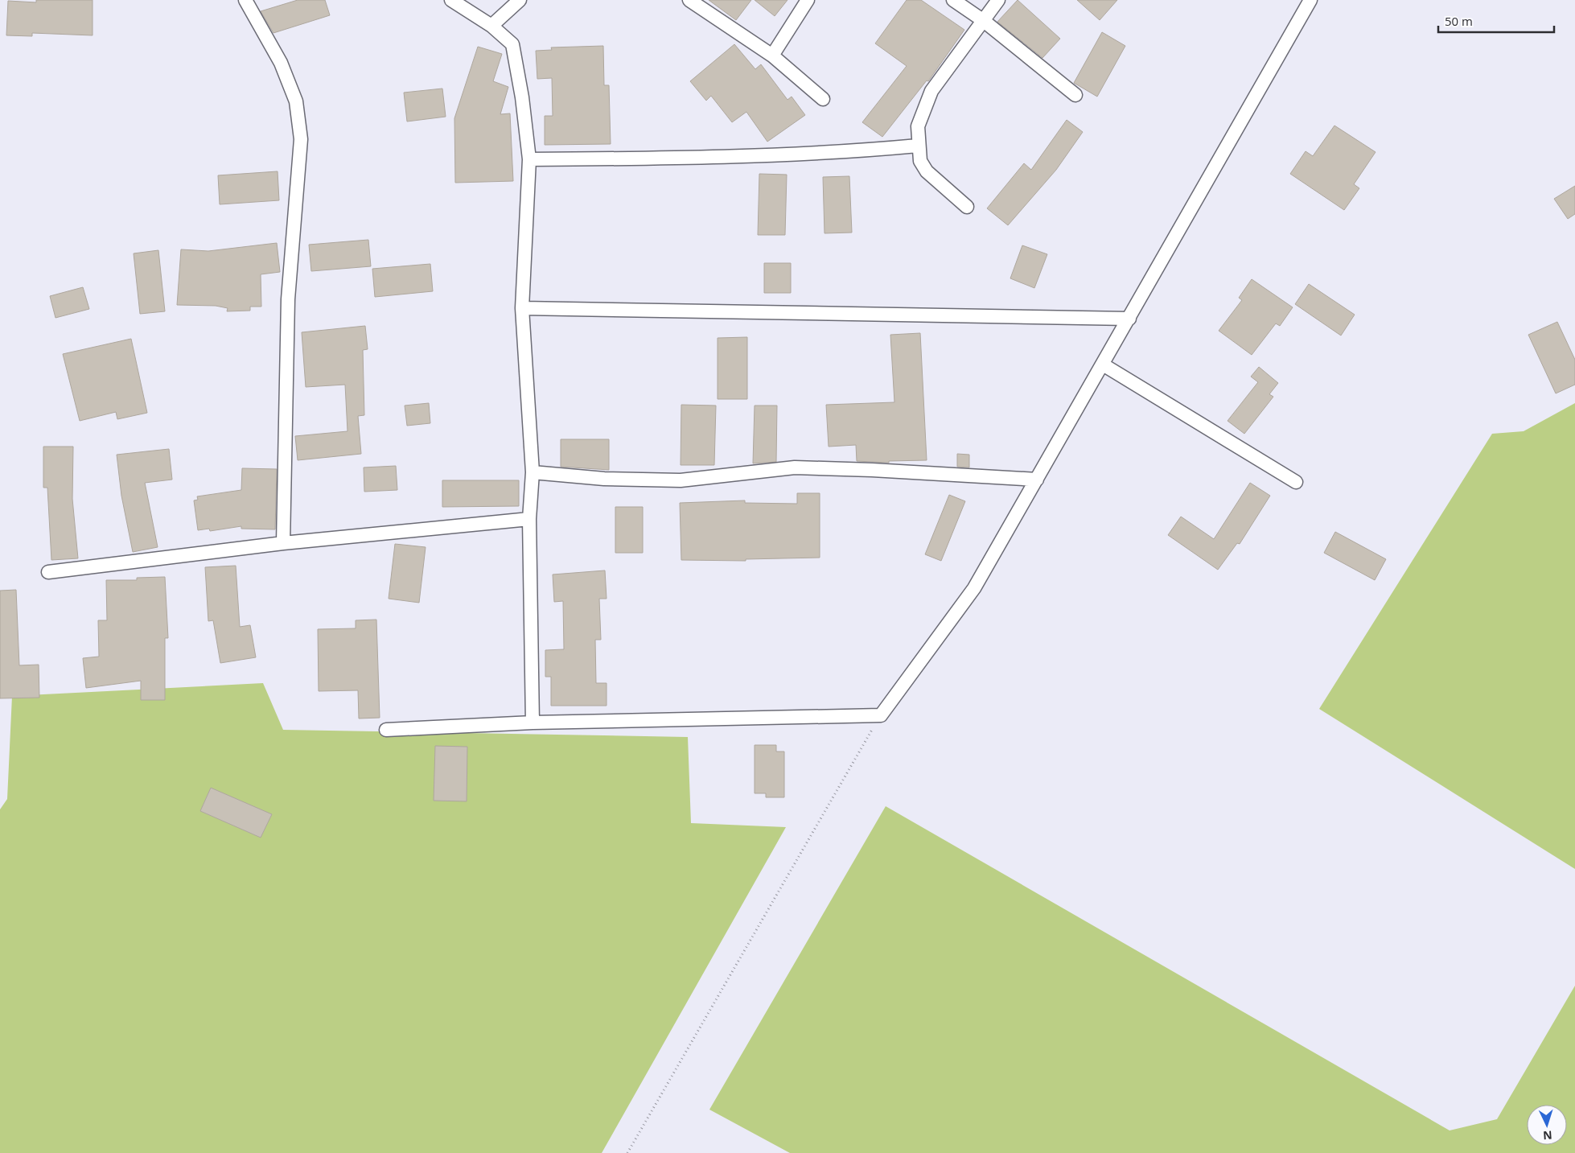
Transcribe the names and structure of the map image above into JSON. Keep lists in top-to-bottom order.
{
  "scale_bar": "50 m",
  "north": "bottom"
}
